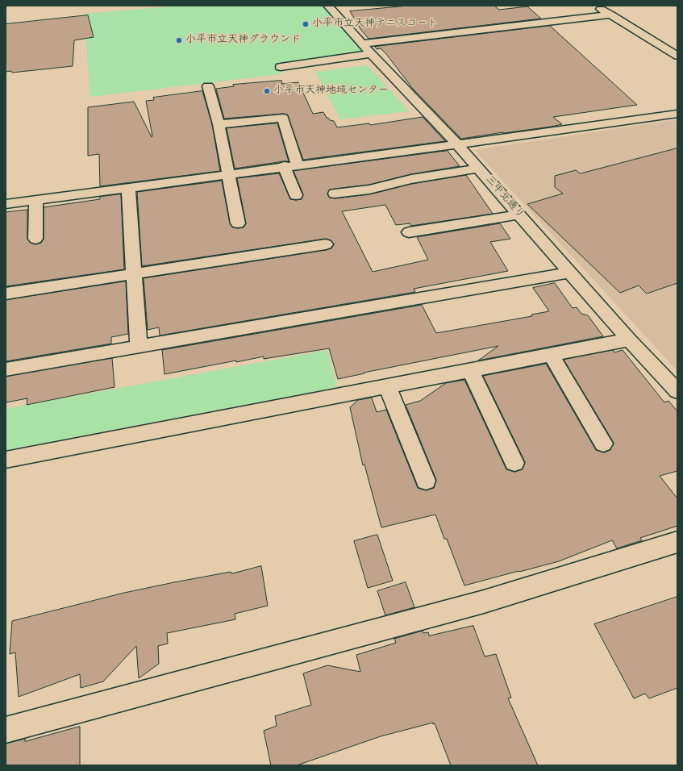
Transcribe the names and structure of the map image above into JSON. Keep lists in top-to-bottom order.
{
  "streets": {
    "street": ["三中北通り"]
  },
  "places": ["小平市立天神テニスコート", "小平市立天神グラウンド", "小平市天神地域センター"]
}
